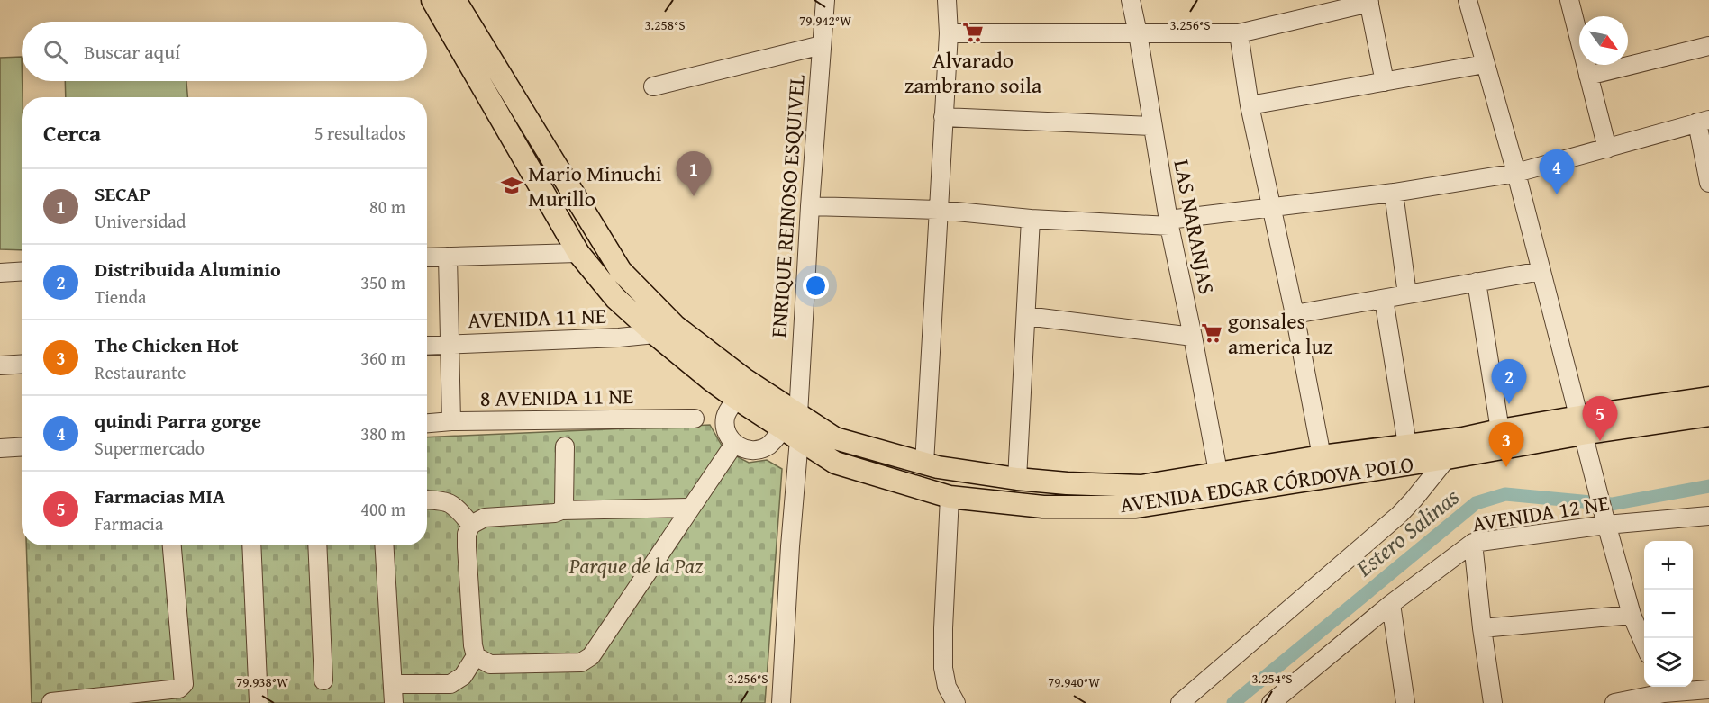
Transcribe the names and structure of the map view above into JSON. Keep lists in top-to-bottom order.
{
  "streets": {
    "main road": ["AVENIDA EDGAR CÓRDOVA POLO"],
    "street": [
      "ENRIQUE REINOSO ESQUIVEL",
      "LAS NARANJAS",
      "AVENIDA 11 NE",
      "8 AVENIDA 11 NE",
      "AVENIDA 12 NE"
    ]
  },
  "crossings": [
    ["ENRIQUE REINOSO ESQUIVEL", "AVENIDA EDGAR CÓRDOVA POLO"],
    ["LAS NARANJAS", "AVENIDA EDGAR CÓRDOVA POLO"],
    ["AVENIDA 11 NE", "AVENIDA EDGAR CÓRDOVA POLO"]
  ],
  "water": ["Estero Salinas"],
  "parks": ["Parque de la Paz"],
  "places": {
    "supermarket": ["Alvarado zambrano soila", "gonsales america luz"],
    "school or university": ["Mario Minuchi Murillo"]
  },
  "north": "bottom right",
  "page": {
    "search": "Buscar aquí",
    "heading": ["Cerca", "5 resultados"],
    "pins": [
      "4",
      "1",
      "2",
      "5",
      "3"
    ],
    "list": [
      {
        "mark": "1",
        "name": "SECAP",
        "note": "Universidad",
        "value": "80 m"
      },
      {
        "mark": "2",
        "name": "Distribuida Aluminio",
        "note": "Tienda",
        "value": "350 m"
      },
      {
        "mark": "3",
        "name": "The Chicken Hot",
        "note": "Restaurante",
        "value": "360 m"
      },
      {
        "mark": "4",
        "name": "quindi Parra gorge",
        "note": "Supermercado",
        "value": "380 m"
      },
      {
        "mark": "5",
        "name": "Farmacias MIA",
        "note": "Farmacia",
        "value": "400 m"
      }
    ],
    "map_buttons": ["+", "−"]
  },
  "coordinates": [
    "79.942°W",
    "3.258°S",
    "3.256°S",
    "3.254°S",
    "79.938°W",
    "79.940°W"
  ]
}
